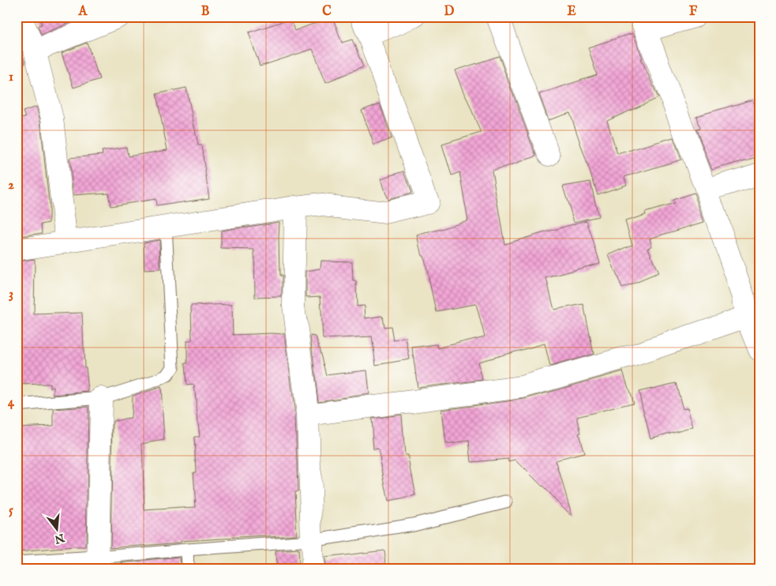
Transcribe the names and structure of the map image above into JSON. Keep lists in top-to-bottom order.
{
  "north": "bottom",
  "grid": {
    "columns": [
      "A",
      "B",
      "C",
      "D",
      "E",
      "F"
    ],
    "rows": [
      "1",
      "2",
      "3",
      "4",
      "5"
    ]
  }
}
